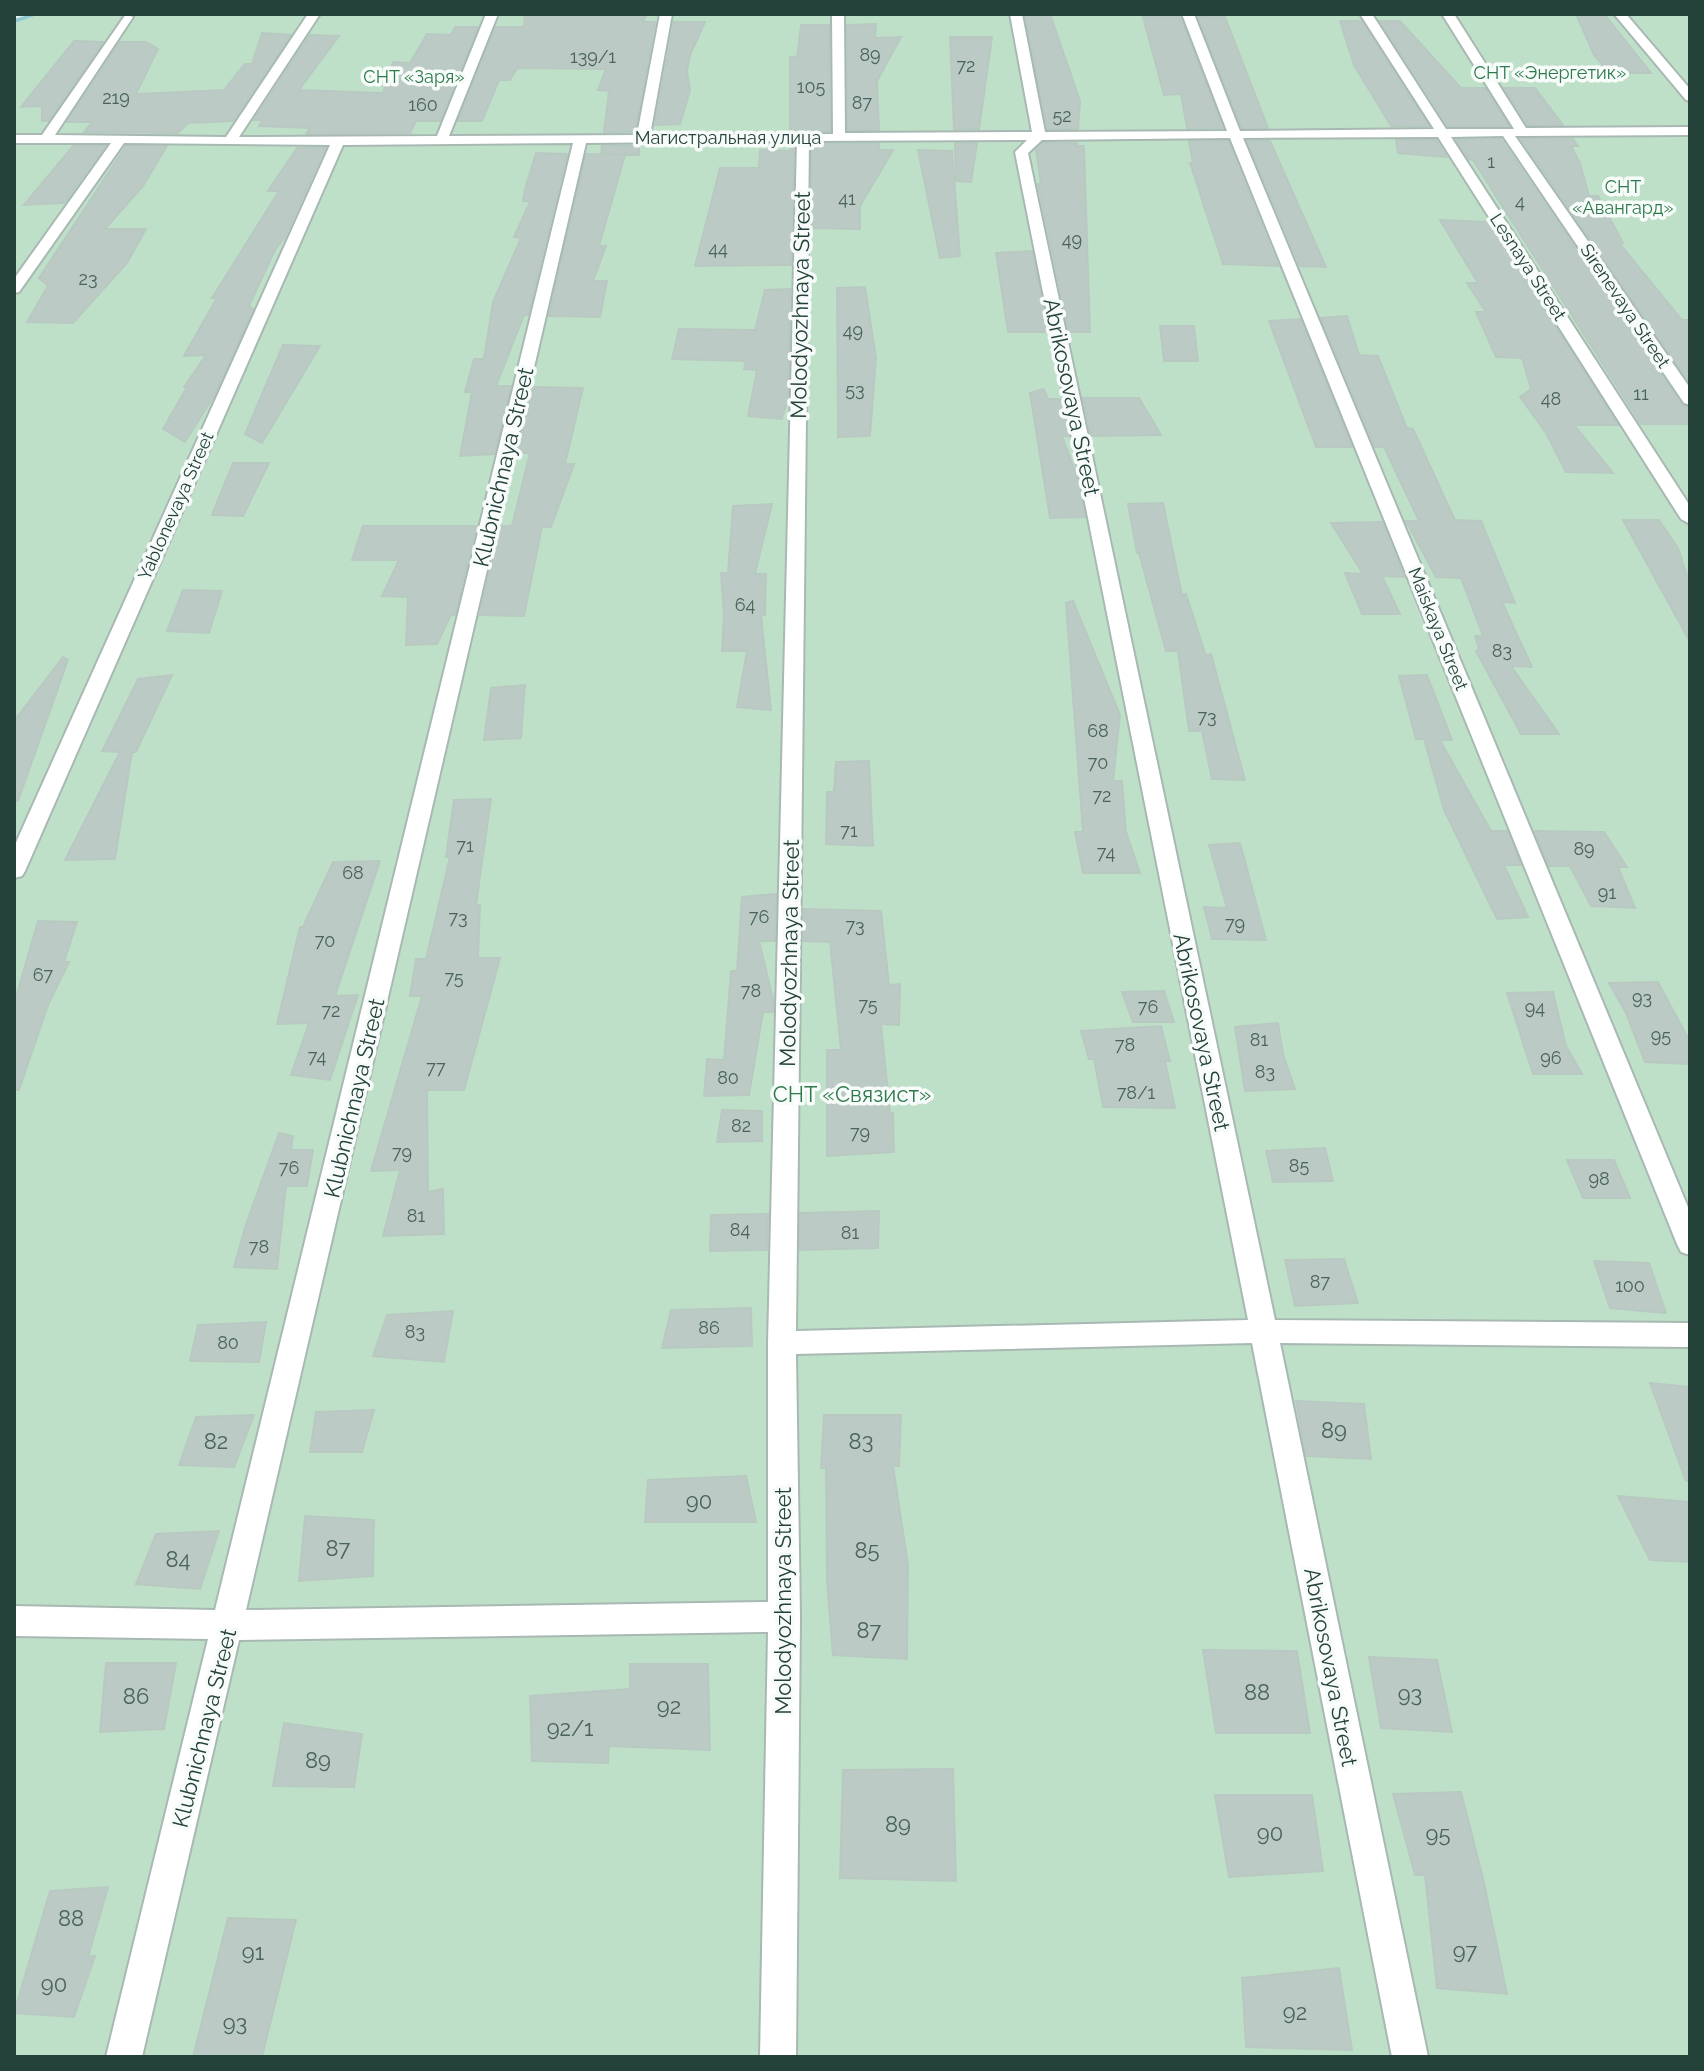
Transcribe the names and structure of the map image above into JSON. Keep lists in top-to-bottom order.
{
  "streets": {
    "street": [
      "Магистральная улица",
      "Lesnaya Street",
      "Molodyozhnaya Street",
      "Sirenevaya Street",
      "Abrikosovaya Street",
      "Klubnichnaya Street",
      "Yablonevaya Street",
      "Maiskaya Street"
    ]
  },
  "crossings": [
    ["Магистральная улица", "Lesnaya Street"],
    ["Магистральная улица", "Molodyozhnaya Street"],
    ["Магистральная улица", "Sirenevaya Street"],
    ["Магистральная улица", "Abrikosovaya Street"],
    ["Магистральная улица", "Klubnichnaya Street"],
    ["Магистральная улица", "Yablonevaya Street"],
    ["Магистральная улица", "Maiskaya Street"]
  ],
  "parks": [
    "СНТ «Энергетик»",
    "СНТ «Заря»",
    "СНТ «Авангард»",
    "СНТ «Связист»"
  ],
  "house_numbers": [
    "89",
    "139/1",
    "72",
    "105",
    "219",
    "87",
    "160",
    "52",
    "1",
    "41",
    "4",
    "49",
    "44",
    "23",
    "49",
    "53",
    "11",
    "48",
    "64",
    "83",
    "73",
    "68",
    "70",
    "72",
    "71",
    "71",
    "89",
    "74",
    "68",
    "91",
    "76",
    "73",
    "79",
    "73",
    "70",
    "67",
    "75",
    "78",
    "93",
    "75",
    "76",
    "94",
    "72",
    "95",
    "81",
    "78",
    "74",
    "96",
    "77",
    "83",
    "80",
    "78/1",
    "82",
    "79",
    "79",
    "85",
    "76",
    "98",
    "81",
    "84",
    "81",
    "78",
    "87",
    "100",
    "86",
    "83",
    "80",
    "89",
    "82",
    "83",
    "90",
    "87",
    "85",
    "84",
    "87",
    "88",
    "93",
    "86",
    "92",
    "92/1",
    "89",
    "89",
    "90",
    "95",
    "88",
    "97",
    "91",
    "90",
    "92",
    "93"
  ]
}
